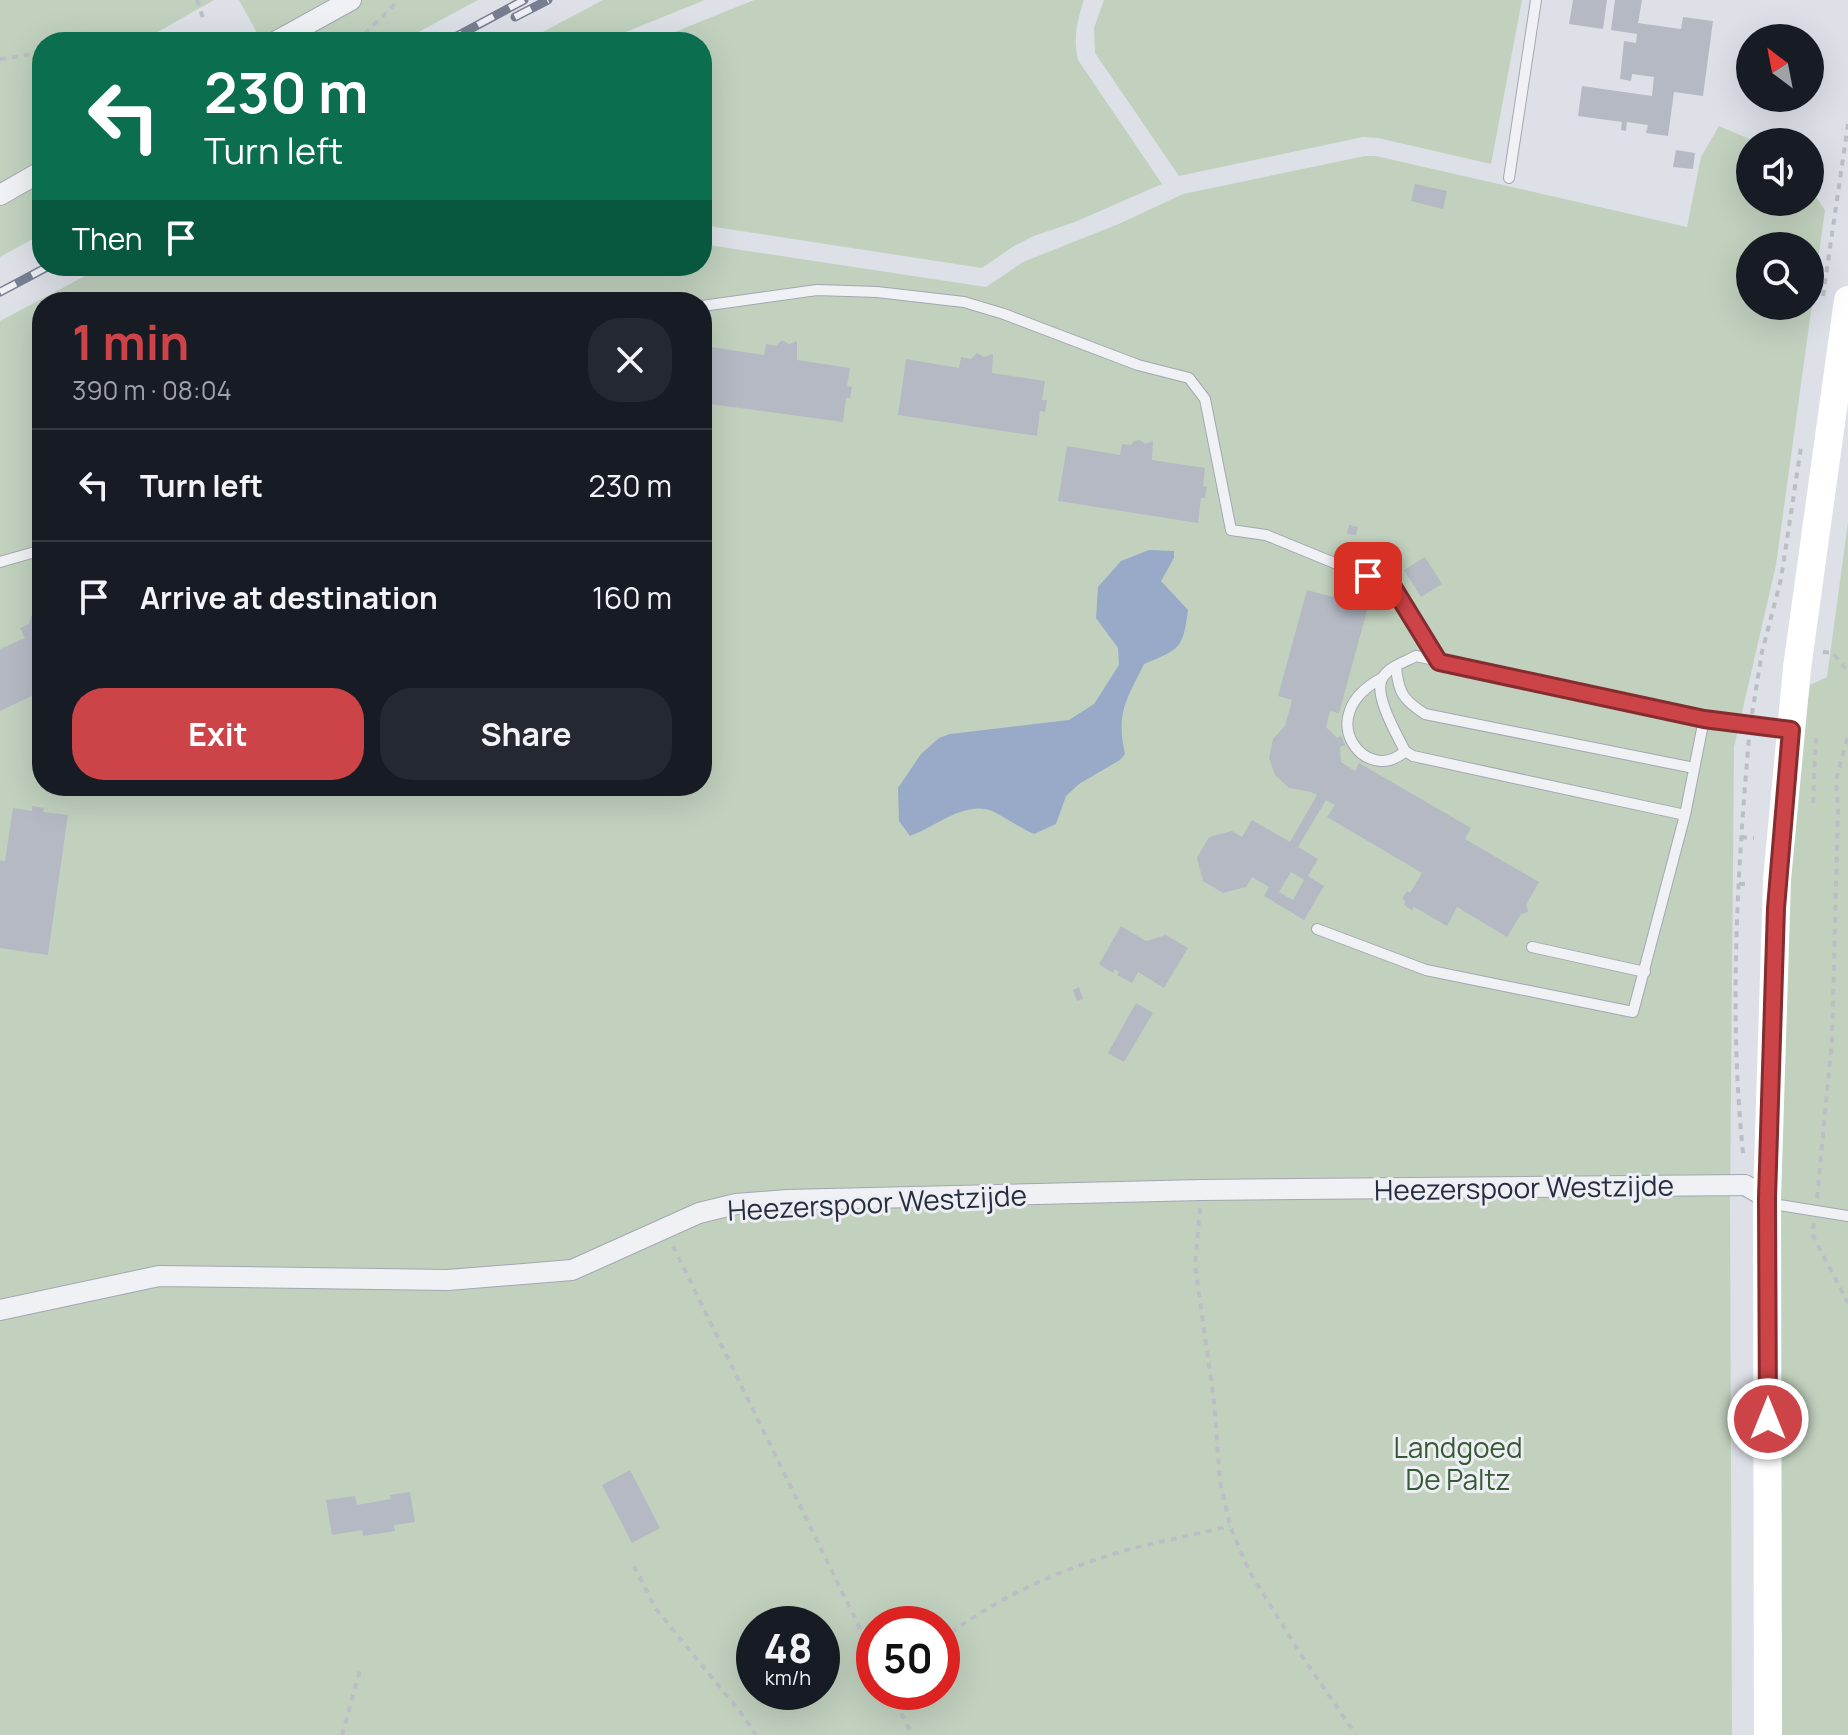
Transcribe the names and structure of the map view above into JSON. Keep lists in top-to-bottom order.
{
  "streets": {
    "street": ["Heezerspoor Westzijde"]
  },
  "parks": ["Landgoed De Paltz"],
  "north": "top left",
  "page": {
    "turn": ["230 m", "Turn left"],
    "then": "Then",
    "heading": ["1 min", "390 m · 08:04"],
    "list": [
      {
        "name": "Turn left",
        "value": "230 m"
      },
      {
        "name": "Arrive at destination",
        "value": "160 m"
      }
    ],
    "buttons": ["Exit", "Share"],
    "speed": "48 km/h",
    "limit": "50"
  }
}
